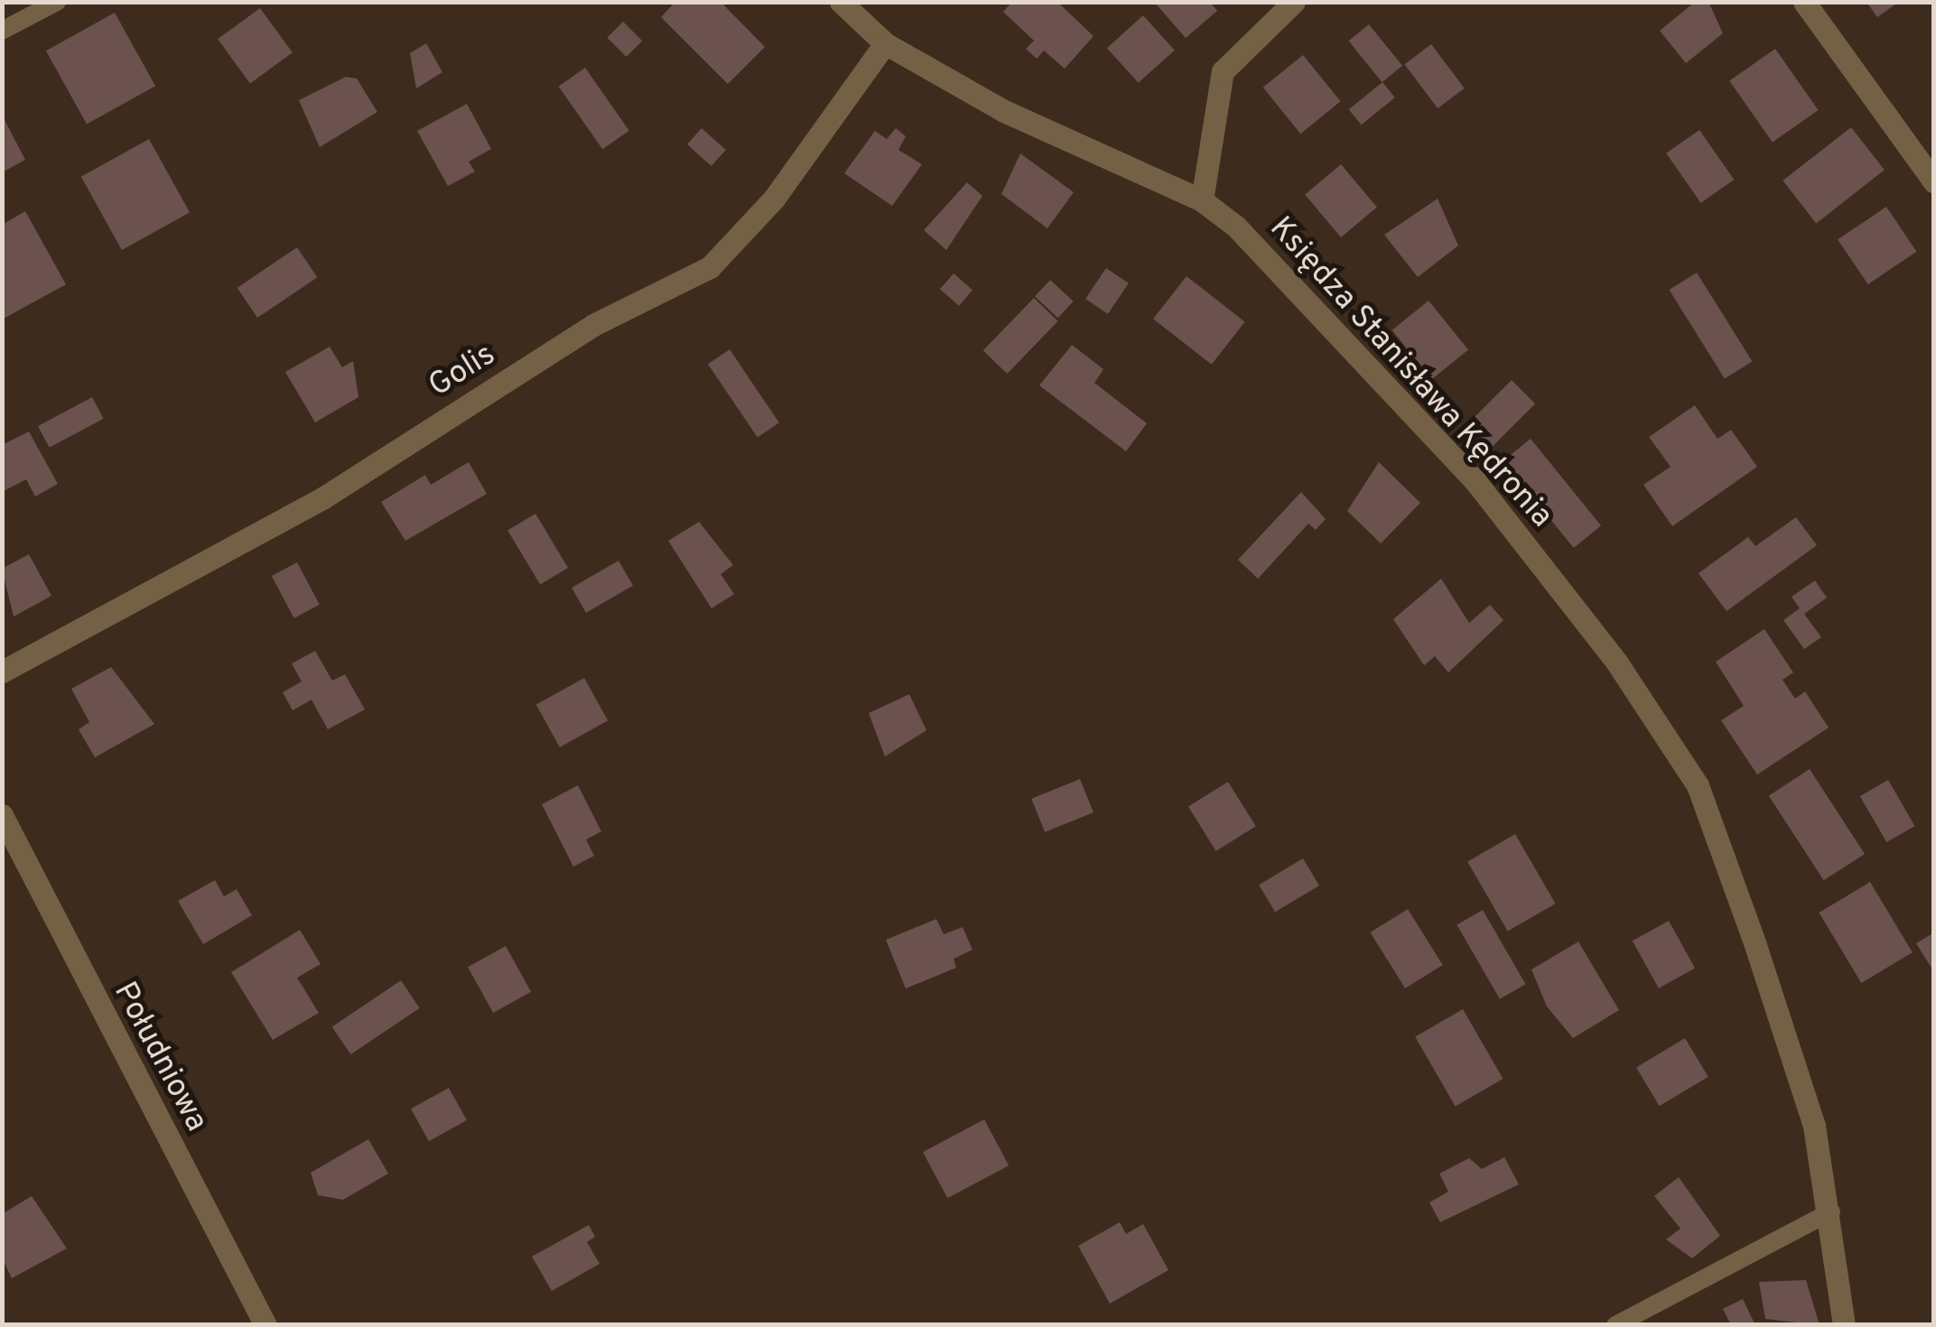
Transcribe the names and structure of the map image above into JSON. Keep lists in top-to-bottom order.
{
  "streets": {
    "street": ["Golis", "Księdza Stanisława Kędronia", "Południowa"]
  },
  "crossings": [
    ["Golis", "Księdza Stanisława Kędronia"]
  ]
}
